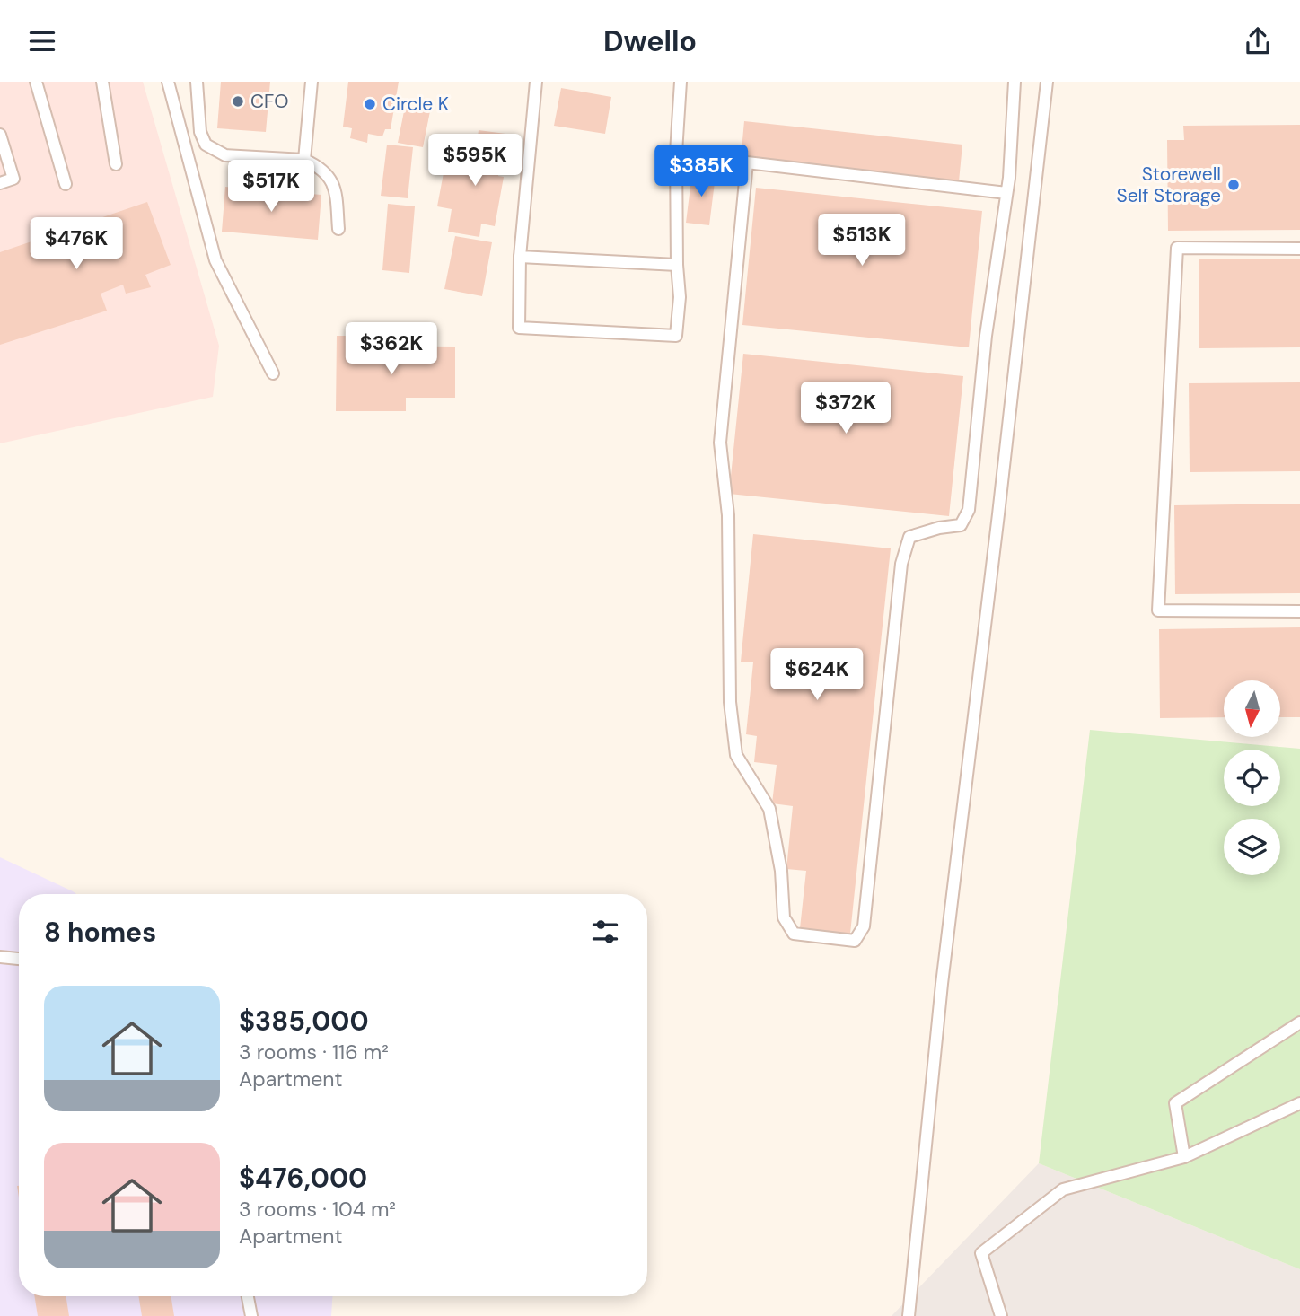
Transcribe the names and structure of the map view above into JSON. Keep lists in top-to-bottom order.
{
  "places": ["CFO", "Circle K", "Storewell Self Storage"],
  "north": "bottom",
  "page": {
    "header": "Dwello",
    "price": [
      "$595K",
      "$385K",
      "$517K",
      "$513K",
      "$476K",
      "$362K",
      "$372K",
      "$624K"
    ],
    "heading": "8 homes",
    "list": [
      {
        "name": "$385,000",
        "note": "3 rooms · 116 m² · Apartment"
      },
      {
        "name": "$476,000",
        "note": "3 rooms · 104 m² · Apartment"
      }
    ]
  }
}
